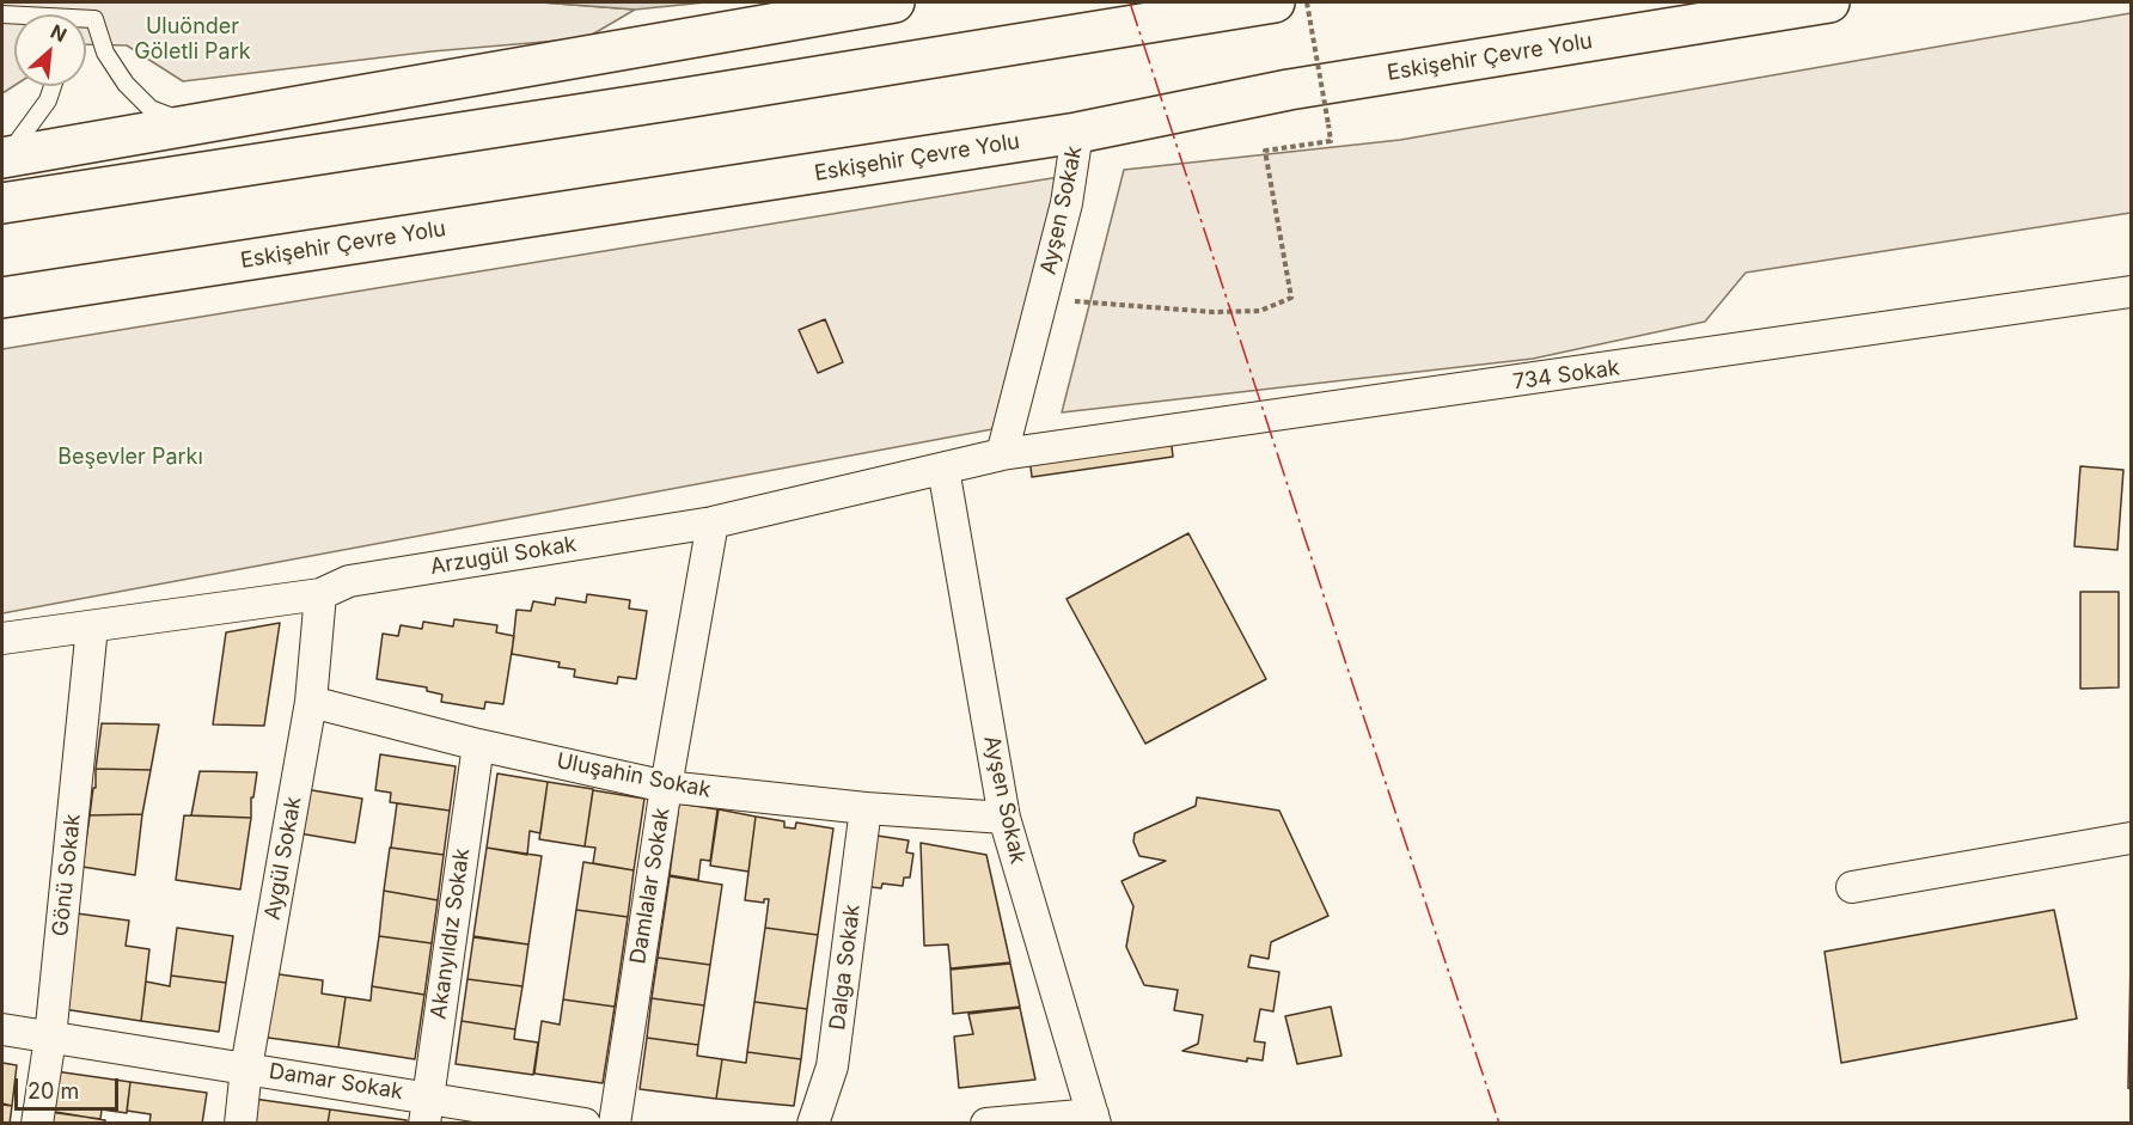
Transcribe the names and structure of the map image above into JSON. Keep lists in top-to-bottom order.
{
  "streets": {
    "highway": ["Eskişehir Çevre Yolu"],
    "street": [
      "Ayşen Sokak",
      "734 Sokak",
      "Arzugül Sokak",
      "Uluşahin Sokak",
      "Aygül Sokak",
      "Gönü Sokak",
      "Damlalar Sokak",
      "Akanyıldız Sokak",
      "Dalga Sokak",
      "Damar Sokak"
    ]
  },
  "crossings": [
    ["Eskişehir Çevre Yolu", "Ayşen Sokak"],
    ["Ayşen Sokak", "734 Sokak"],
    ["Ayşen Sokak", "Arzugül Sokak"],
    ["Ayşen Sokak", "Uluşahin Sokak"],
    ["734 Sokak", "Arzugül Sokak"],
    ["Arzugül Sokak", "Aygül Sokak"],
    ["Arzugül Sokak", "Gönü Sokak"],
    ["Arzugül Sokak", "Damlalar Sokak"],
    ["Uluşahin Sokak", "Aygül Sokak"],
    ["Uluşahin Sokak", "Damlalar Sokak"],
    ["Uluşahin Sokak", "Akanyıldız Sokak"],
    ["Uluşahin Sokak", "Dalga Sokak"],
    ["Aygül Sokak", "Damar Sokak"],
    ["Gönü Sokak", "Damar Sokak"],
    ["Akanyıldız Sokak", "Damar Sokak"]
  ],
  "parks": ["Uluönder Göletli Park", "Beşevler Parkı"],
  "scale_bar": "20 m",
  "north": "top right"
}
